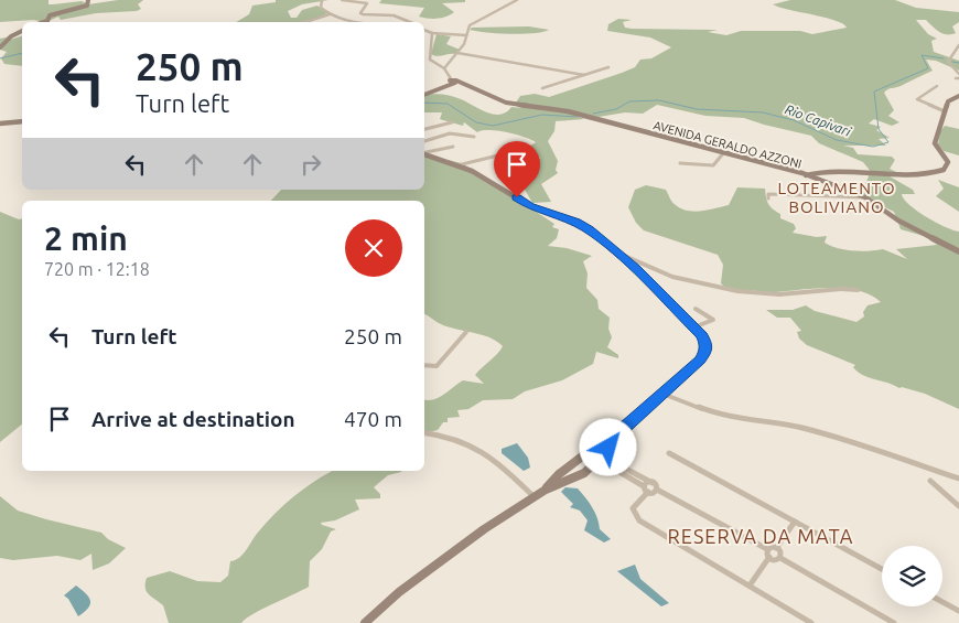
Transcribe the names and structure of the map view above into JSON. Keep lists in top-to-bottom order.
{
  "streets": {
    "street": ["AVENIDA GERALDO AZZONI"]
  },
  "districts": ["LOTEAMENTO BOLIVIANO", "RESERVA DA MATA"],
  "water": ["Rio Capivari"],
  "page": {
    "turn": ["250 m", "Turn left"],
    "heading": ["2 min", "720 m · 12:18"],
    "list": [
      {
        "name": "Turn left",
        "value": "250 m"
      },
      {
        "name": "Arrive at destination",
        "value": "470 m"
      }
    ]
  }
}
